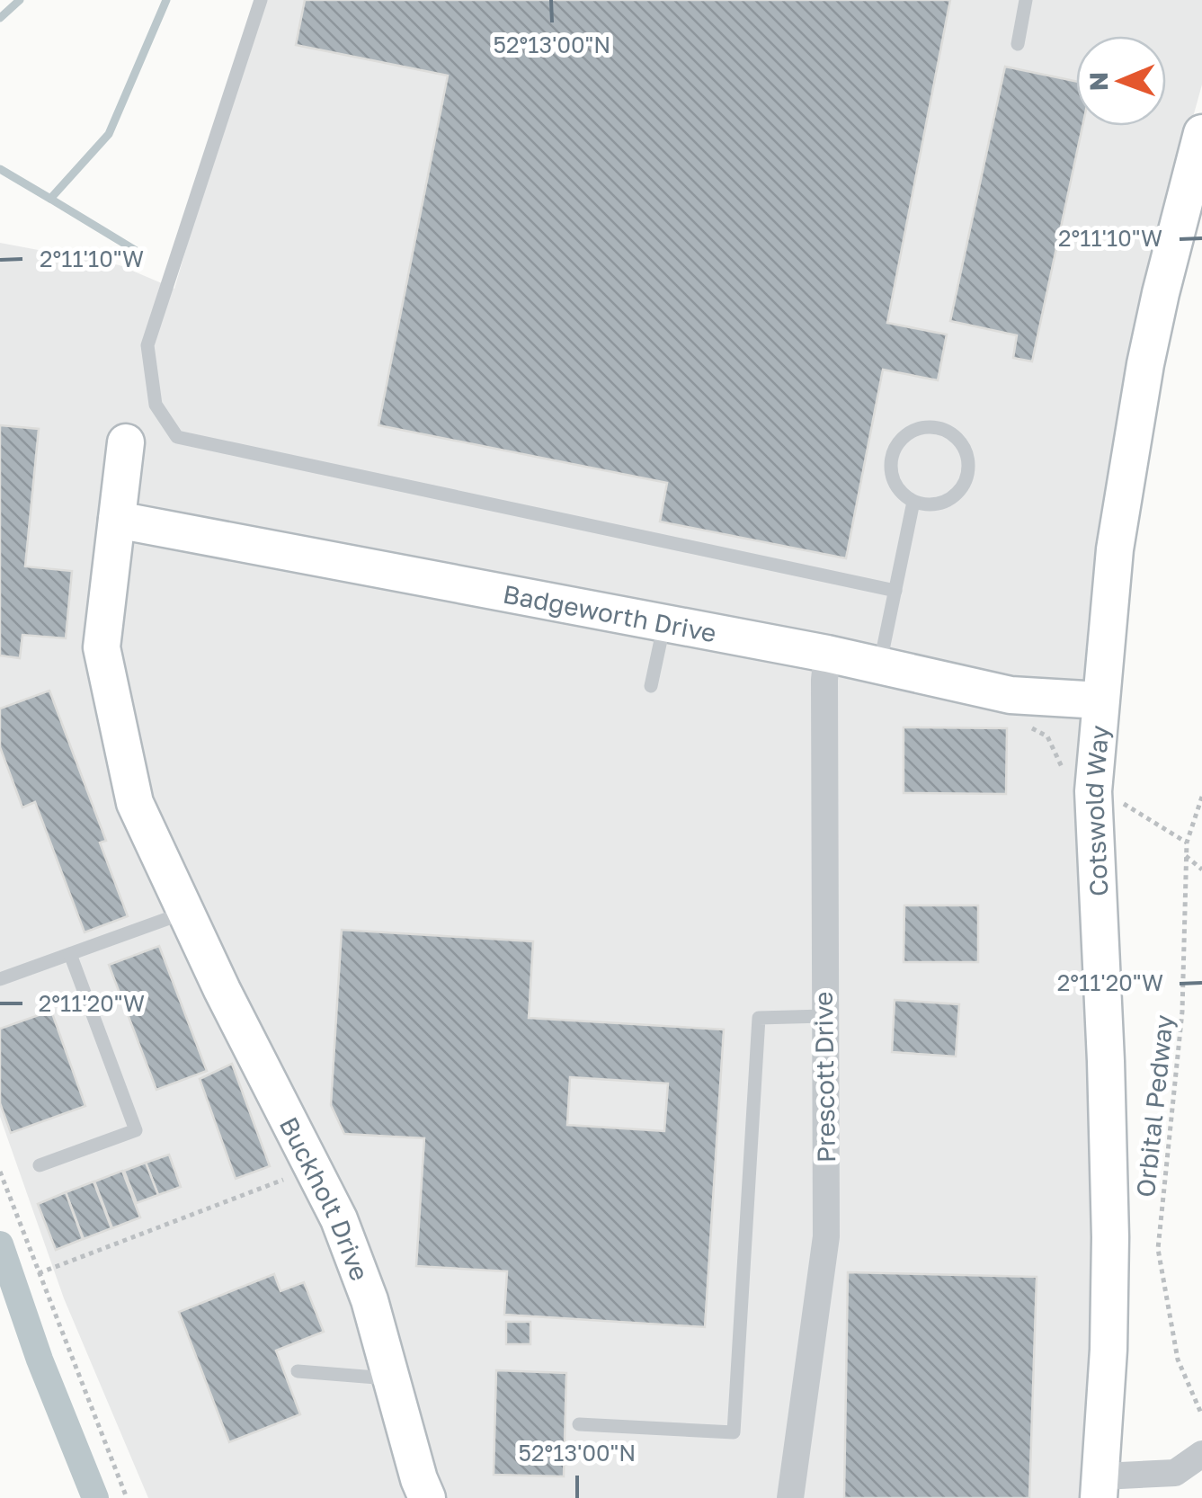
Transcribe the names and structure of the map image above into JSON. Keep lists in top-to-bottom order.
{
  "streets": {
    "street": [
      "Badgeworth Drive",
      "Cotswold Way",
      "Prescott Drive",
      "Buckholt Drive"
    ],
    "path": ["Orbital Pedway"]
  },
  "crossings": [
    ["Badgeworth Drive", "Cotswold Way"],
    ["Badgeworth Drive", "Prescott Drive"],
    ["Badgeworth Drive", "Buckholt Drive"]
  ],
  "north": "left",
  "coordinates": ["52°13'00\"N", "2°11'10\"W", "2°11'20\"W"]
}
